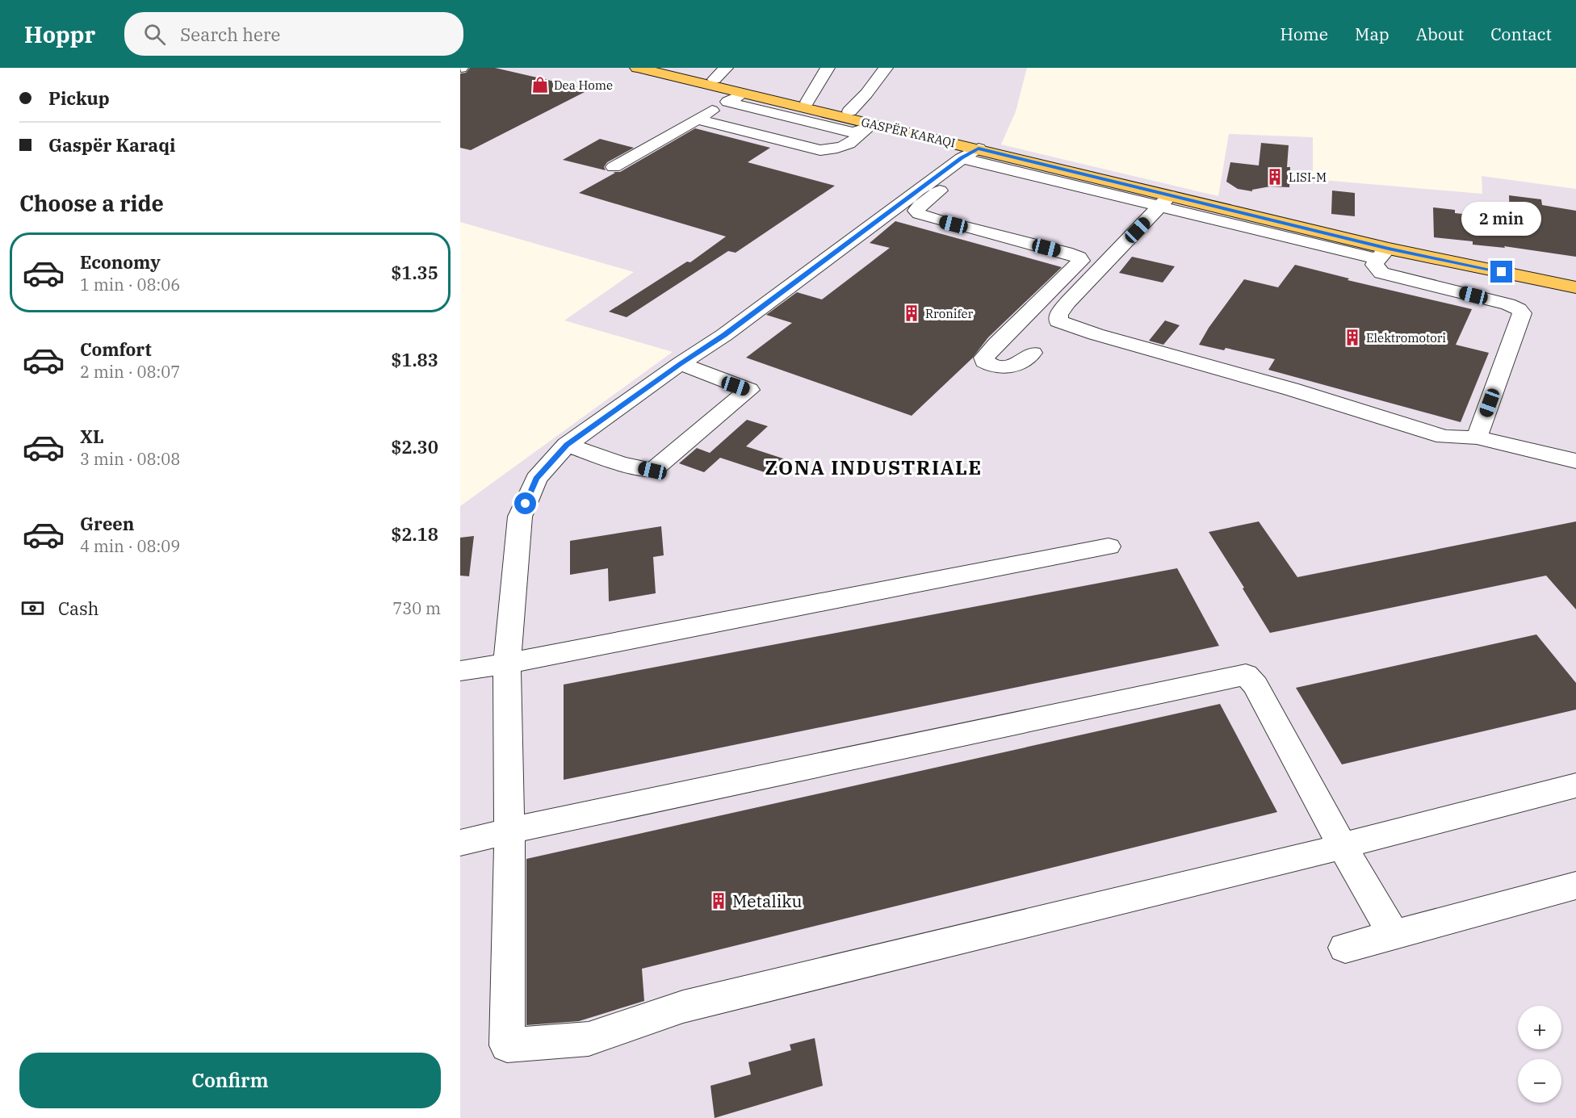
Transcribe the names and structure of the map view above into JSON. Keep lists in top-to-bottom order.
{
  "streets": {
    "main road": ["GASPËR KARAQI"]
  },
  "districts": ["ZONA INDUSTRIALE"],
  "places": {
    "shop": ["Dea Home"],
    "building": [
      "LISI-M",
      "Rronifer",
      "Elektromotori",
      "Metaliku"
    ]
  },
  "page": {
    "header": "Hoppr",
    "search": "Search here",
    "nav": [
      "Home",
      "Map",
      "About",
      "Contact"
    ],
    "banner": ["Pickup", "Gaspër Karaqi"],
    "heading": "Choose a ride",
    "bubble": "2 min",
    "list": [
      {
        "name": "Economy",
        "note": "1 min · 08:06",
        "value": "$1.35"
      },
      {
        "name": "Comfort",
        "note": "2 min · 08:07",
        "value": "$1.83"
      },
      {
        "name": "XL",
        "note": "3 min · 08:08",
        "value": "$2.30"
      },
      {
        "name": "Green",
        "note": "4 min · 08:09",
        "value": "$2.18"
      }
    ],
    "pay": ["Cash", "730 m"],
    "map_buttons": ["+", "−"],
    "buttons": "Confirm"
  }
}
